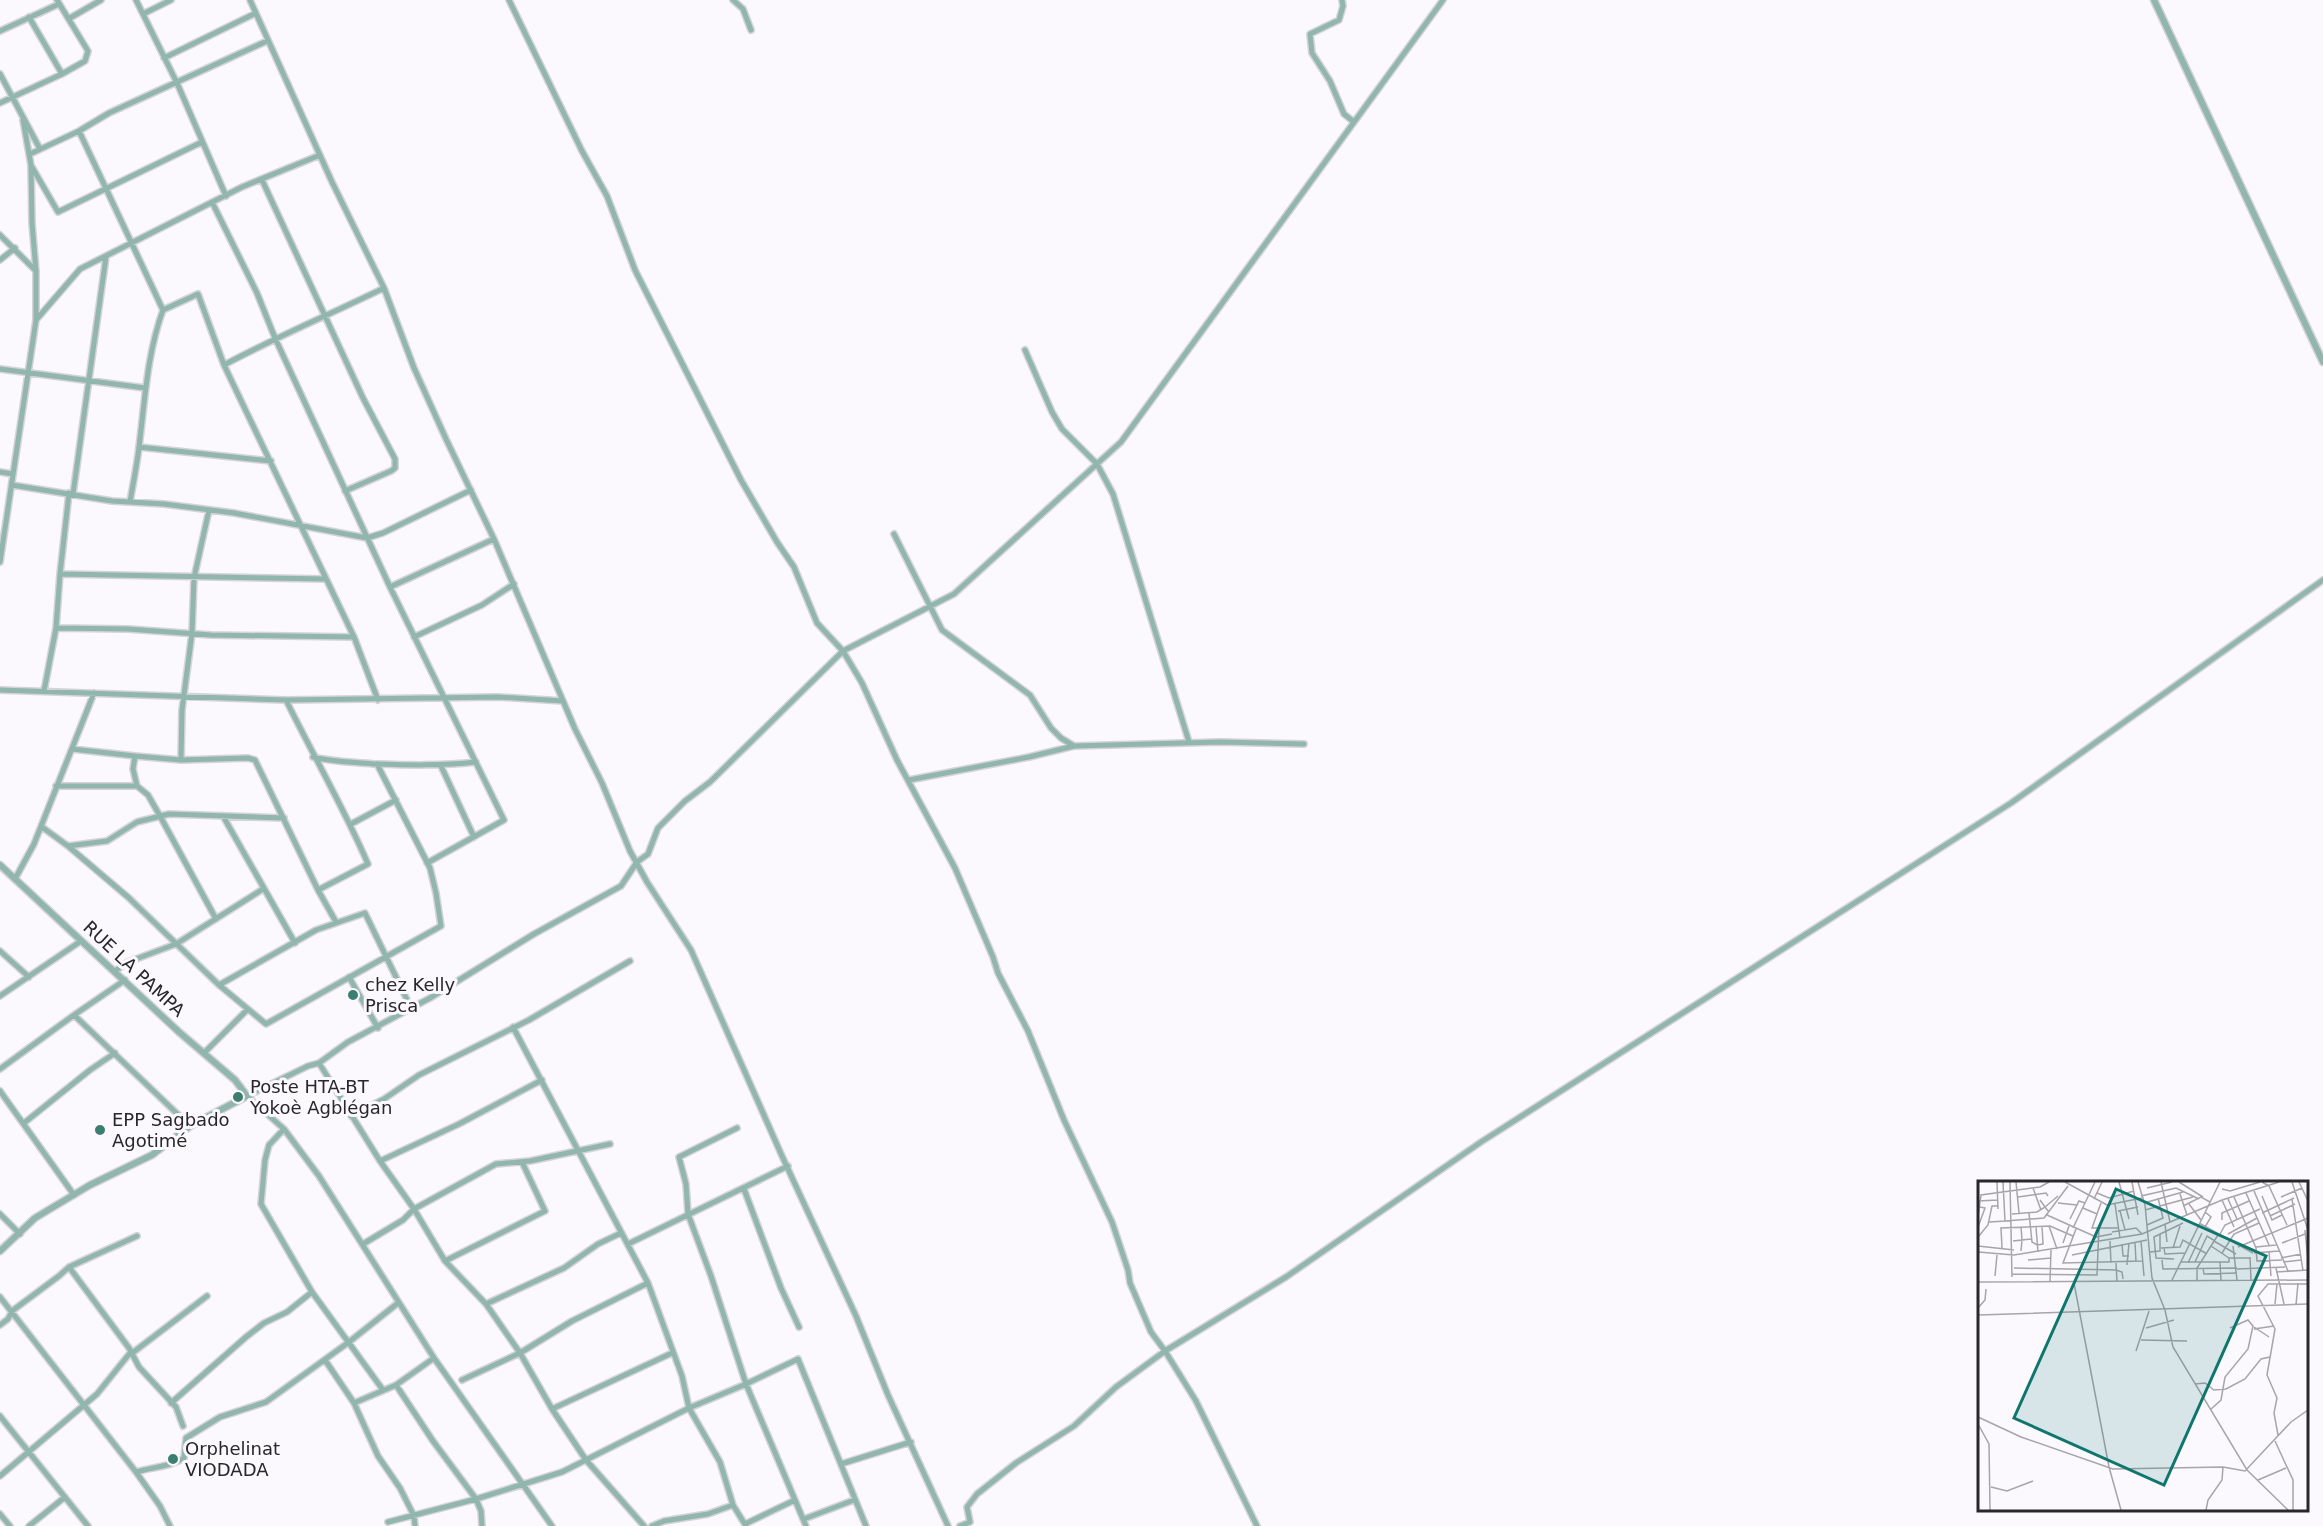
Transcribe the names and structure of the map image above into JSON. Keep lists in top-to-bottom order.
{
  "streets": {
    "street": ["RUE LA PAMPA"]
  },
  "places": [
    "chez Kelly Prisca",
    "Poste HTA-BT Yokoè Agblégan",
    "EPP Sagbado Agotimé",
    "Orphelinat VIODADA"
  ]
}
